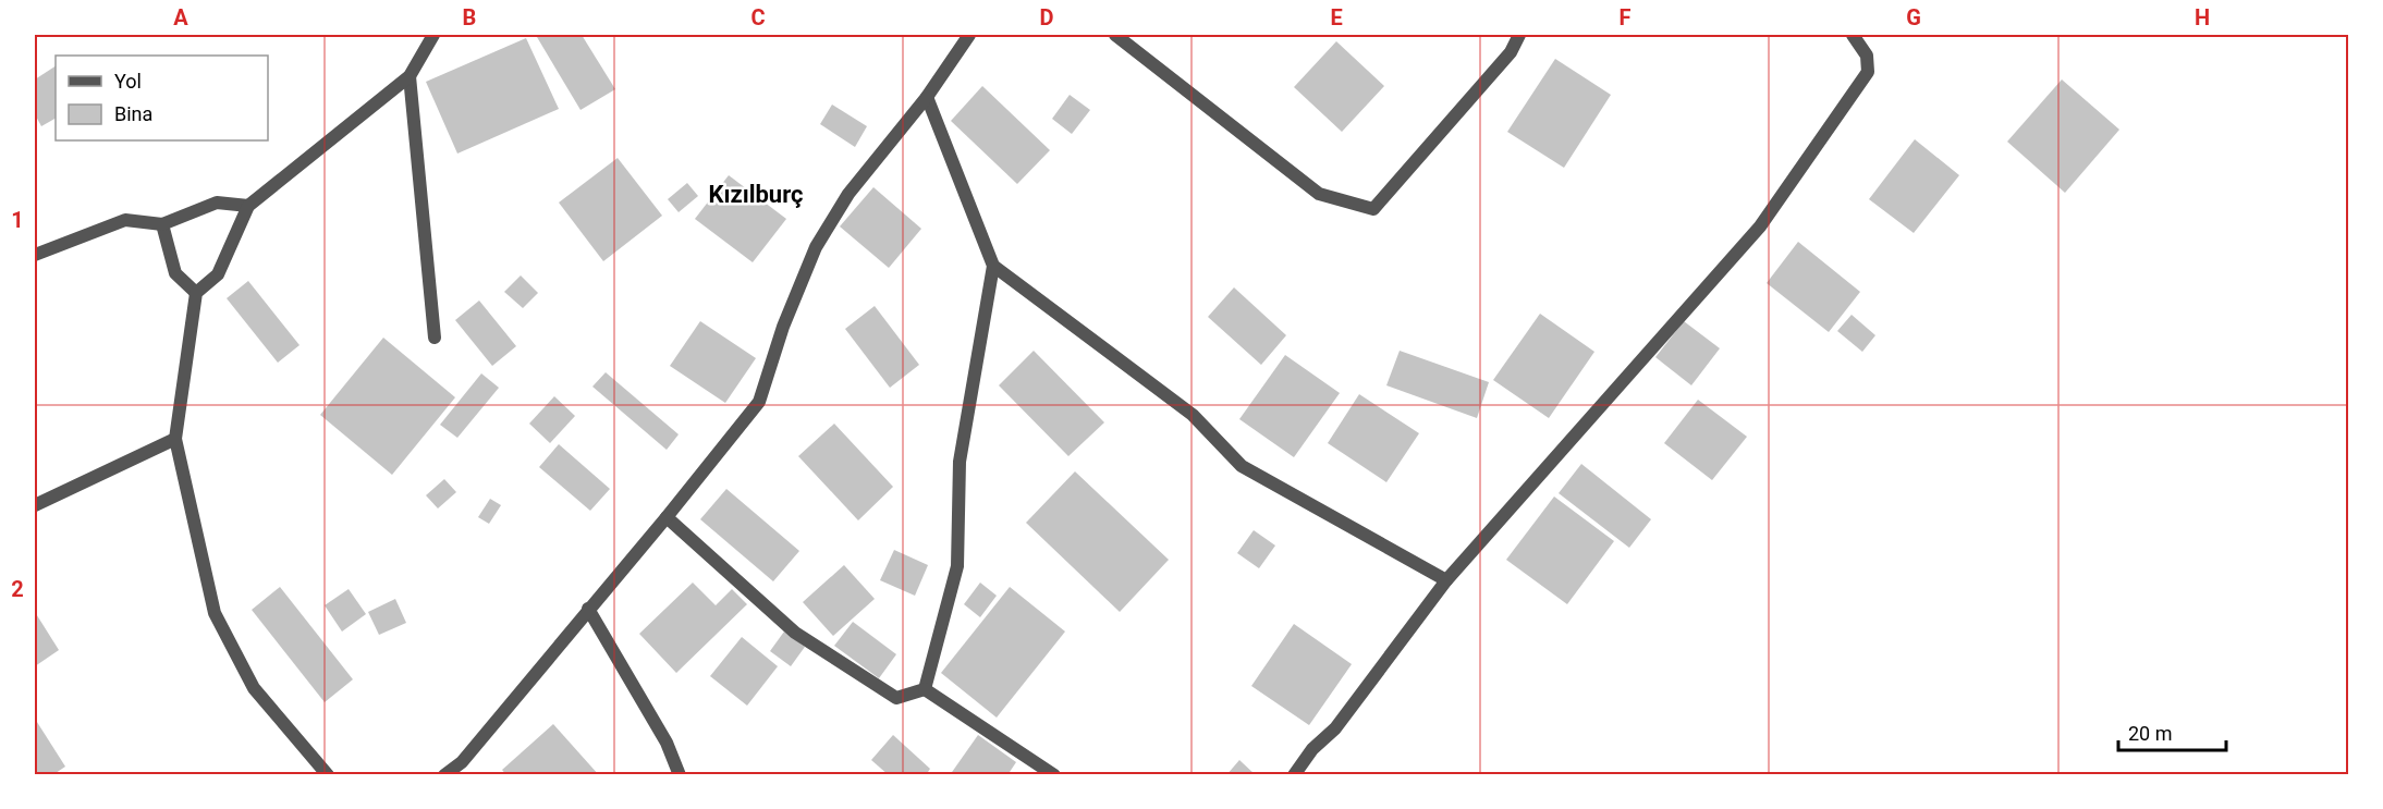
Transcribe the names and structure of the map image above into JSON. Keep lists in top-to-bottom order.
{
  "districts": ["Kızılburç"],
  "legend": ["Yol", "Bina"],
  "scale_bar": "20 m",
  "grid": {
    "columns": [
      "A",
      "B",
      "C",
      "D",
      "E",
      "F",
      "G",
      "H"
    ],
    "rows": ["1", "2"]
  }
}
